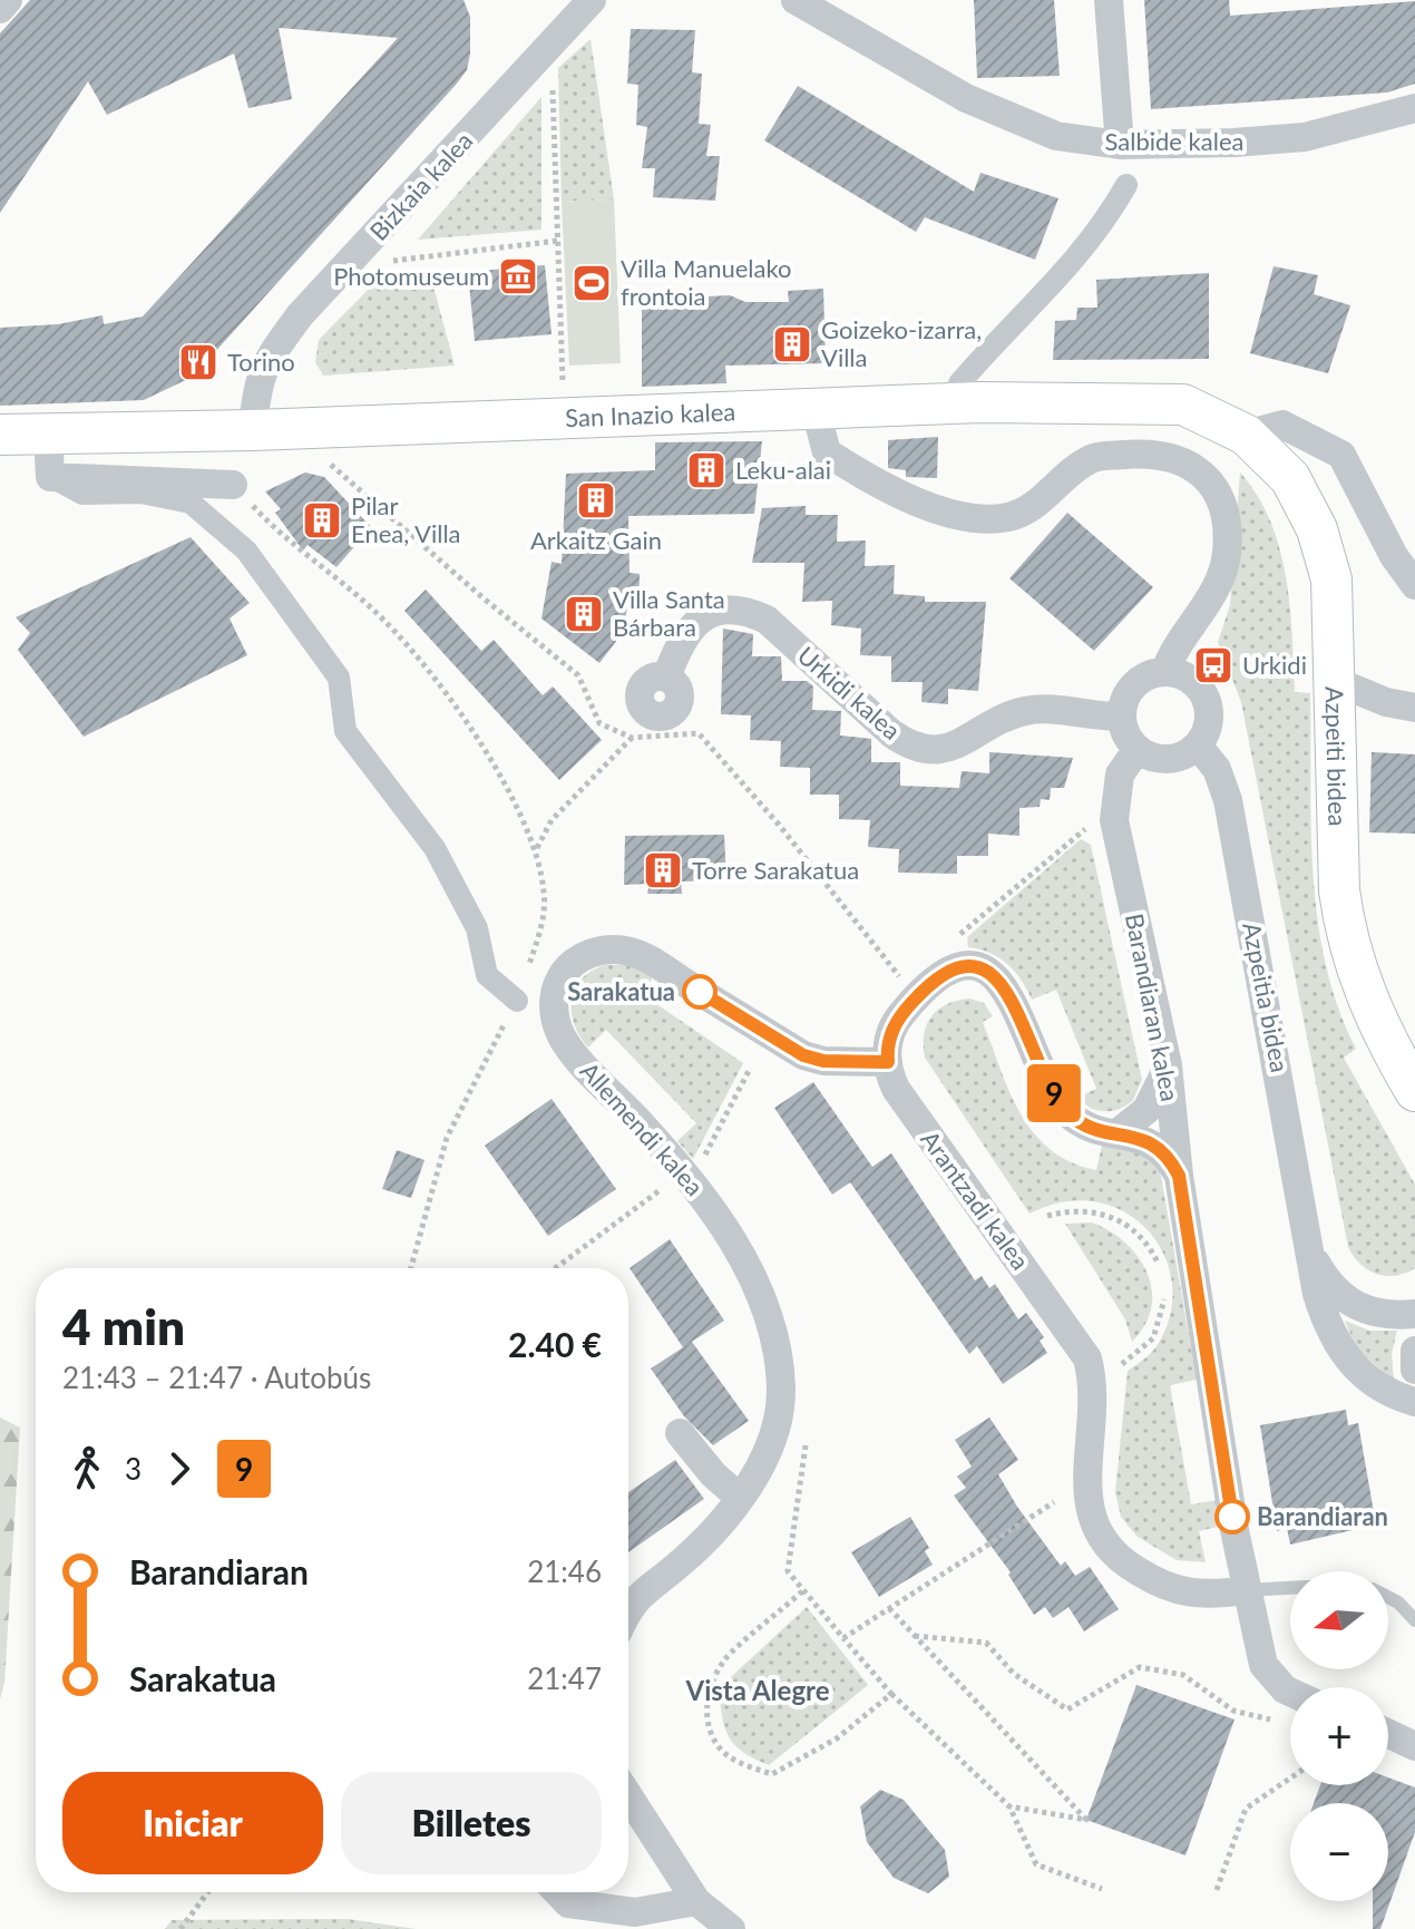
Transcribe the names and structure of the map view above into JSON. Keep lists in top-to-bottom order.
{
  "streets": {
    "main road": ["San Inazio kalea", "Azpeiti bidea"],
    "street": [
      "Salbide kalea",
      "Bizkaia kalea",
      "Urkidi kalea",
      "Azpeitia bidea",
      "Barandiaran kalea",
      "Allemendi kalea",
      "Arantzadi kalea"
    ]
  },
  "crossings": [
    ["Bizkaia kalea", "San Inazio kalea"],
    ["San Inazio kalea", "Azpeiti bidea"],
    ["Urkidi kalea", "Azpeitia bidea"],
    ["Urkidi kalea", "Barandiaran kalea"],
    ["Azpeitia bidea", "Barandiaran kalea"],
    ["Barandiaran kalea", "Arantzadi kalea"],
    ["Allemendi kalea", "Arantzadi kalea"]
  ],
  "districts": ["Vista Alegre"],
  "places": {
    "museum": ["Photomuseum"],
    "sports": ["Villa Manuelako frontoia"],
    "building": [
      "Goizeko-izarra, Villa",
      "Leku-alai",
      "Arkaitz Gain",
      "Pilar Enea, Villa",
      "Villa Santa Bárbara",
      "Torre Sarakatua"
    ],
    "restaurant": ["Torino"],
    "bus stop": ["Urkidi"],
    "other": ["Sarakatua", "Barandiaran"]
  },
  "lines": ["bus line 9"],
  "north": "left",
  "page": {
    "on_map": "9",
    "heading": ["4 min", "21:43 – 21:47 · Autobús", "2.40 €"],
    "legs": ["3", "9"],
    "list": [
      {
        "name": "Barandiaran",
        "value": "21:46"
      },
      {
        "name": "Sarakatua",
        "value": "21:47"
      }
    ],
    "map_buttons": ["+", "−"],
    "buttons": ["Iniciar", "Billetes"]
  }
}
